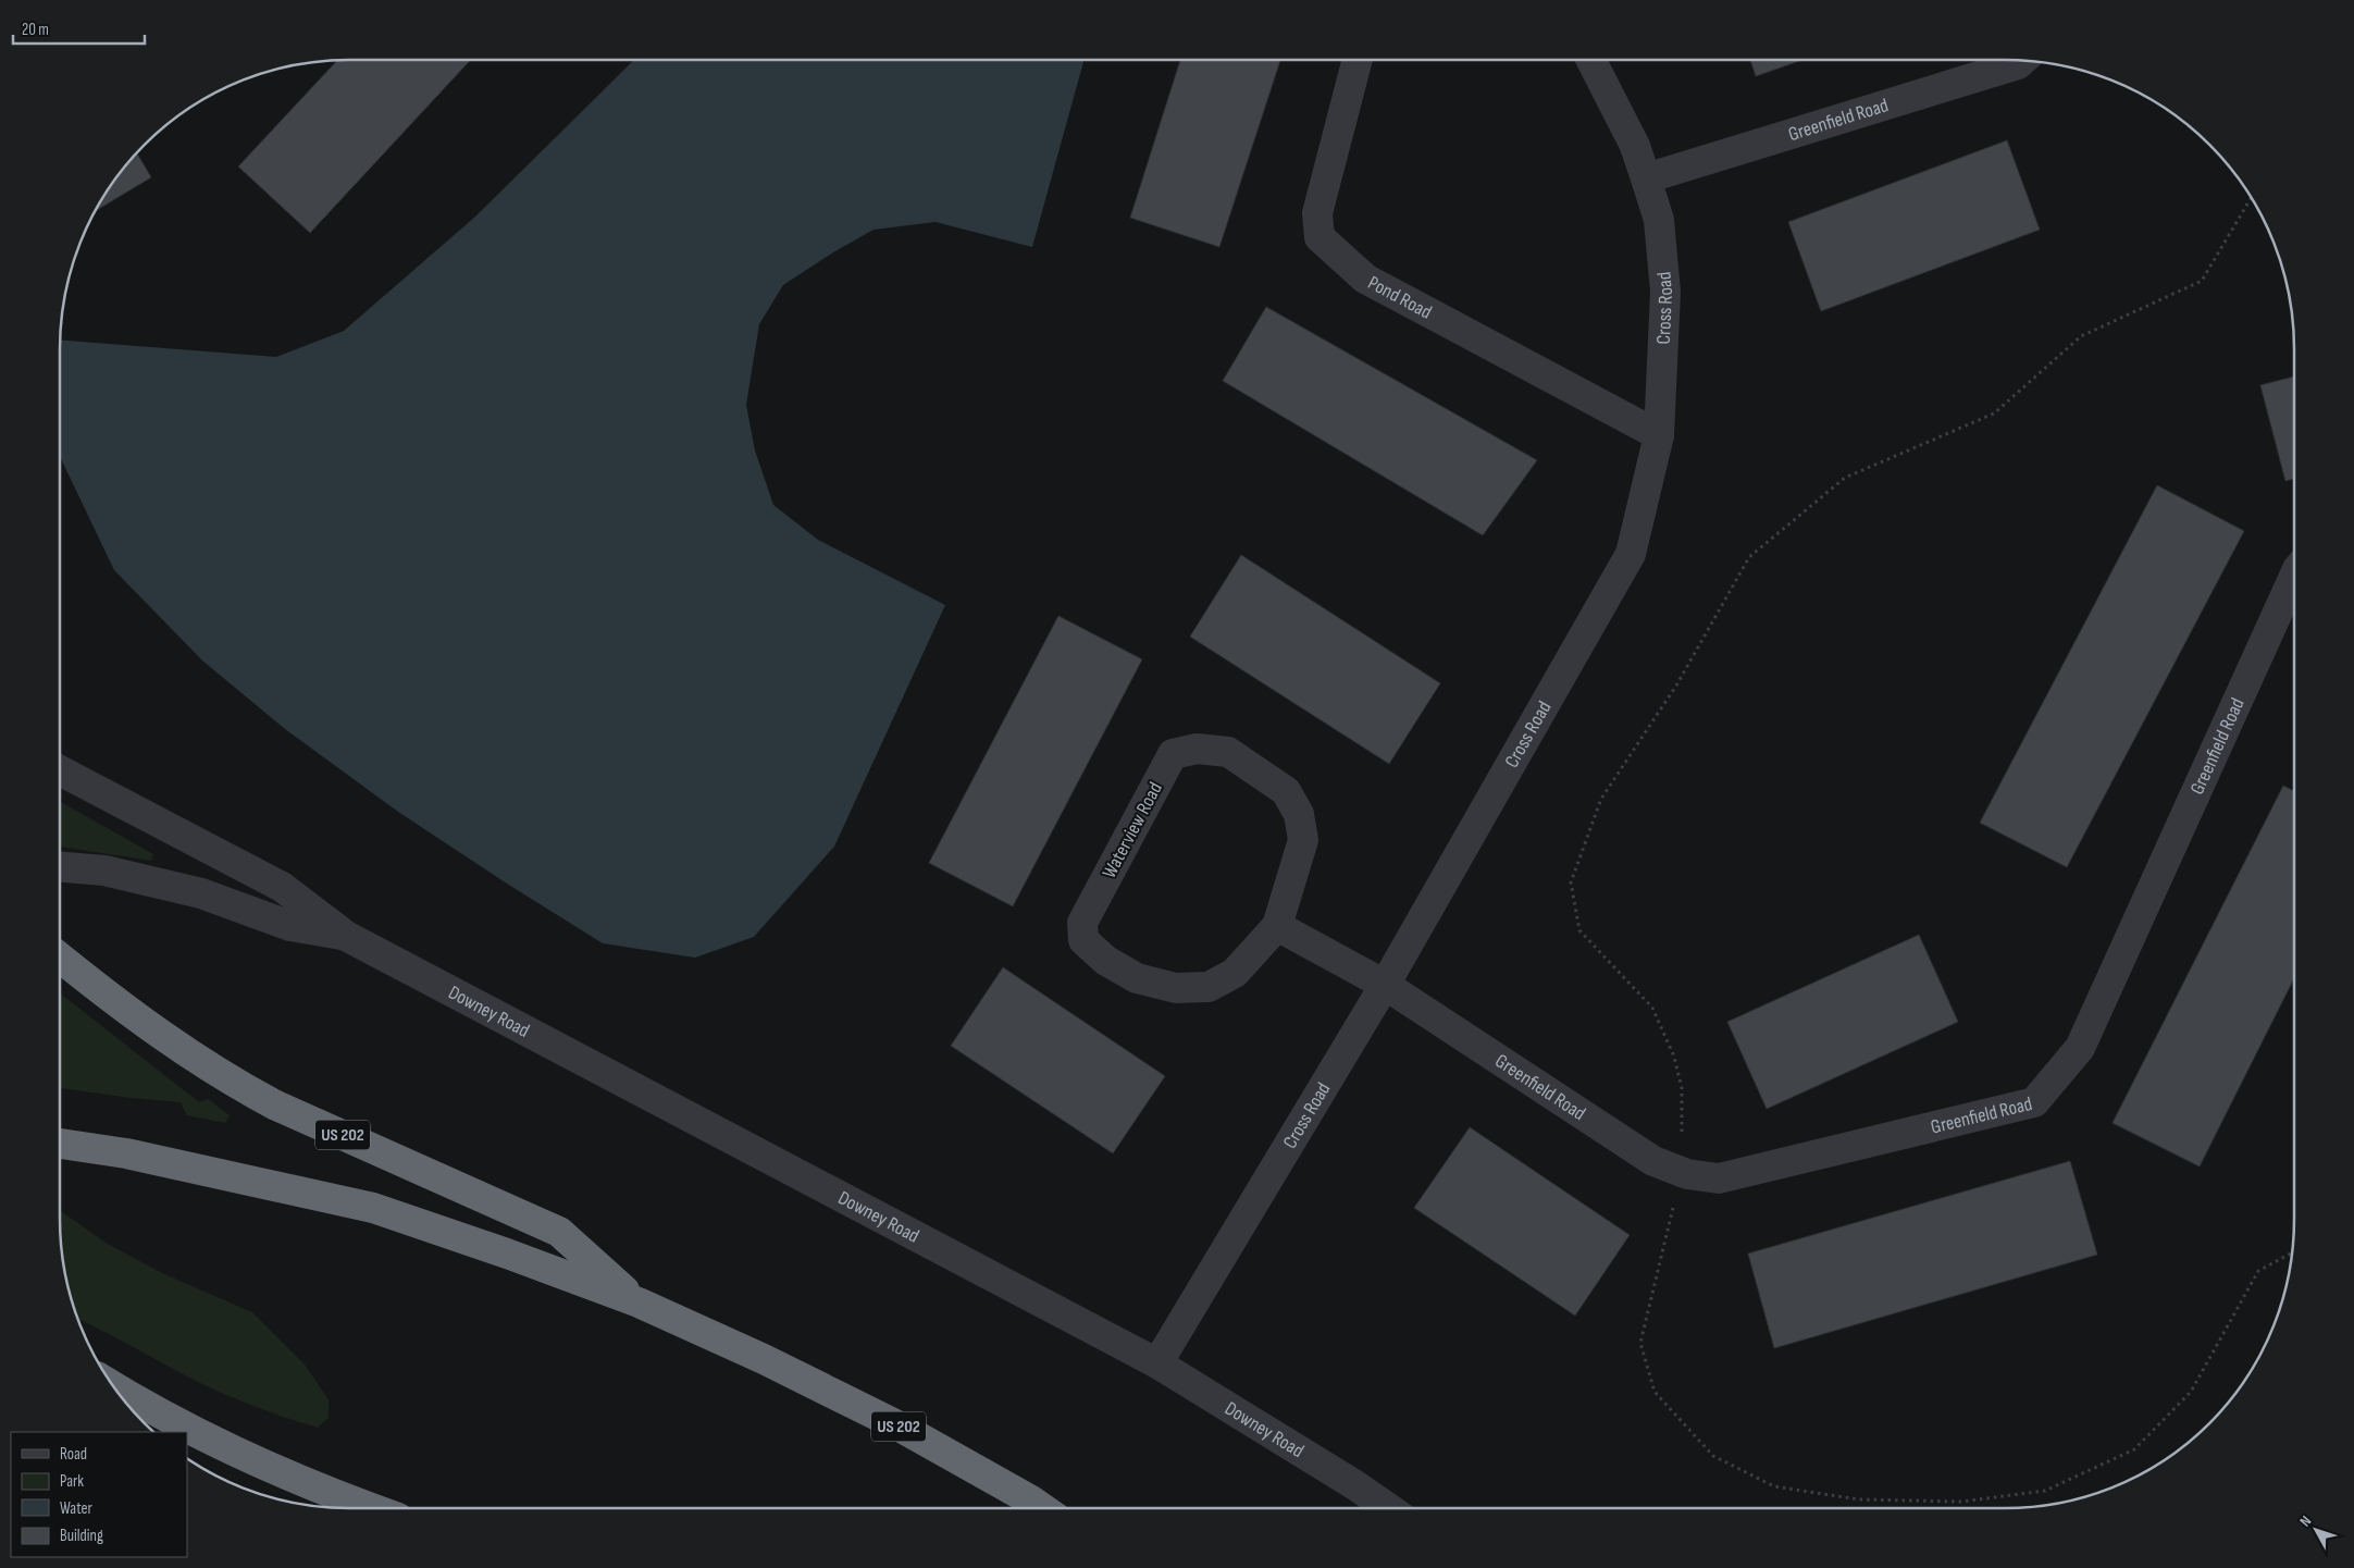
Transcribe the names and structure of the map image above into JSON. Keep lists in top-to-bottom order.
{
  "streets": {
    "highway": ["US 202"],
    "street": [
      "Greenfield Road",
      "Pond Road",
      "Cross Road",
      "Waterview Road",
      "Downey Road"
    ]
  },
  "crossings": [
    ["Greenfield Road", "Cross Road"],
    ["Pond Road", "Cross Road"],
    ["Cross Road", "Downey Road"]
  ],
  "legend": [
    "Road",
    "Park",
    "Water",
    "Building"
  ],
  "scale_bar": "20 m",
  "north": "top left"
}
